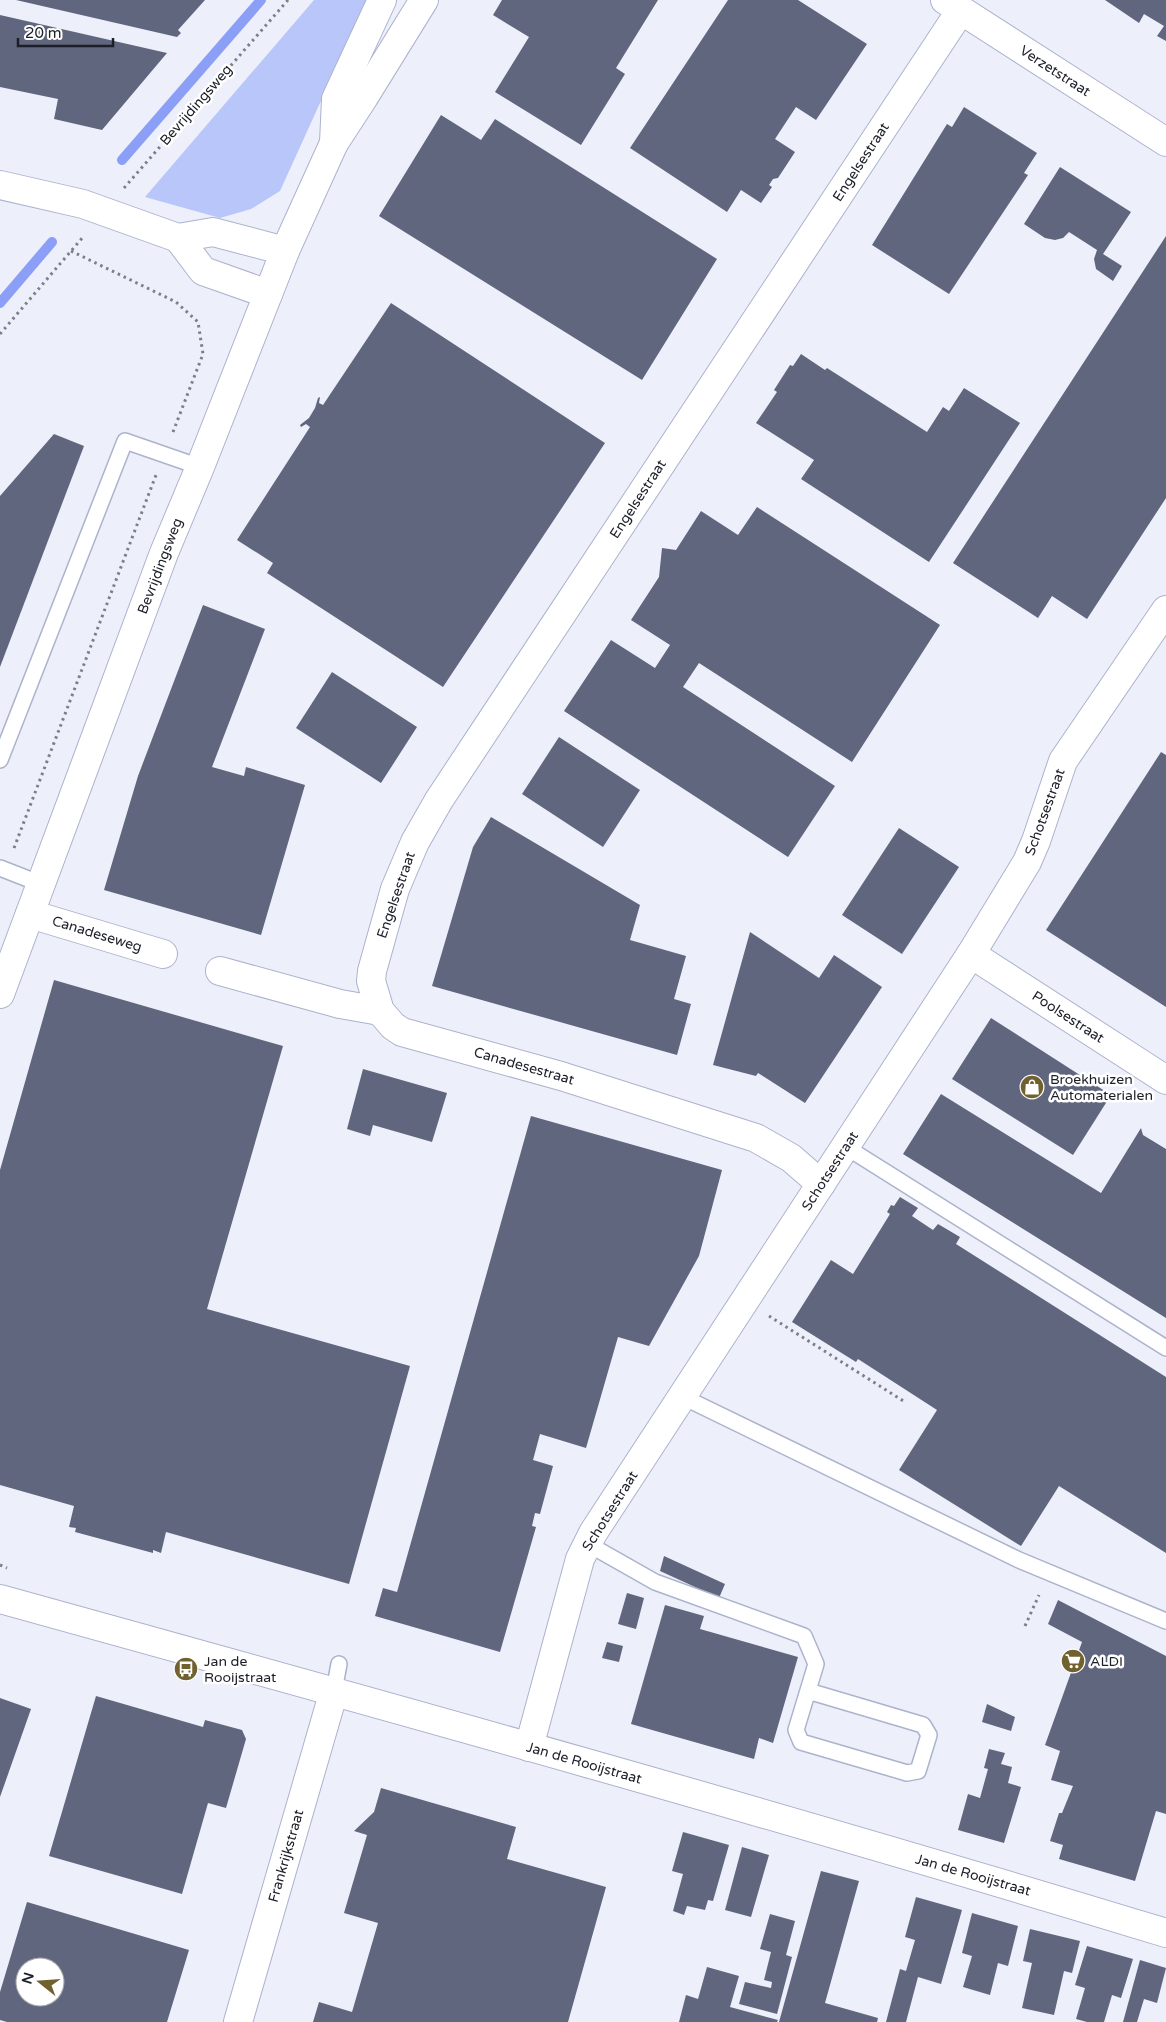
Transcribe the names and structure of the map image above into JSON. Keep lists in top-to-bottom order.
{
  "streets": {
    "street": [
      "Verzetstraat",
      "Bevrijdingsweg",
      "Engelsestraat",
      "Schotsestraat",
      "Canadeseweg",
      "Poolsestraat",
      "Canadesestraat",
      "Jan de Rooijstraat",
      "Frankrijkstraat"
    ]
  },
  "crossings": [
    ["Verzetstraat", "Engelsestraat"],
    ["Bevrijdingsweg", "Canadeseweg"],
    ["Engelsestraat", "Canadesestraat"],
    ["Schotsestraat", "Poolsestraat"],
    ["Schotsestraat", "Canadesestraat"],
    ["Schotsestraat", "Jan de Rooijstraat"],
    ["Jan de Rooijstraat", "Frankrijkstraat"]
  ],
  "places": {
    "shop": ["Broekhuizen Automaterialen"],
    "supermarket": ["ALDI"],
    "bus stop": ["Jan de Rooijstraat"]
  },
  "scale_bar": "20 m",
  "north": "left"
}
